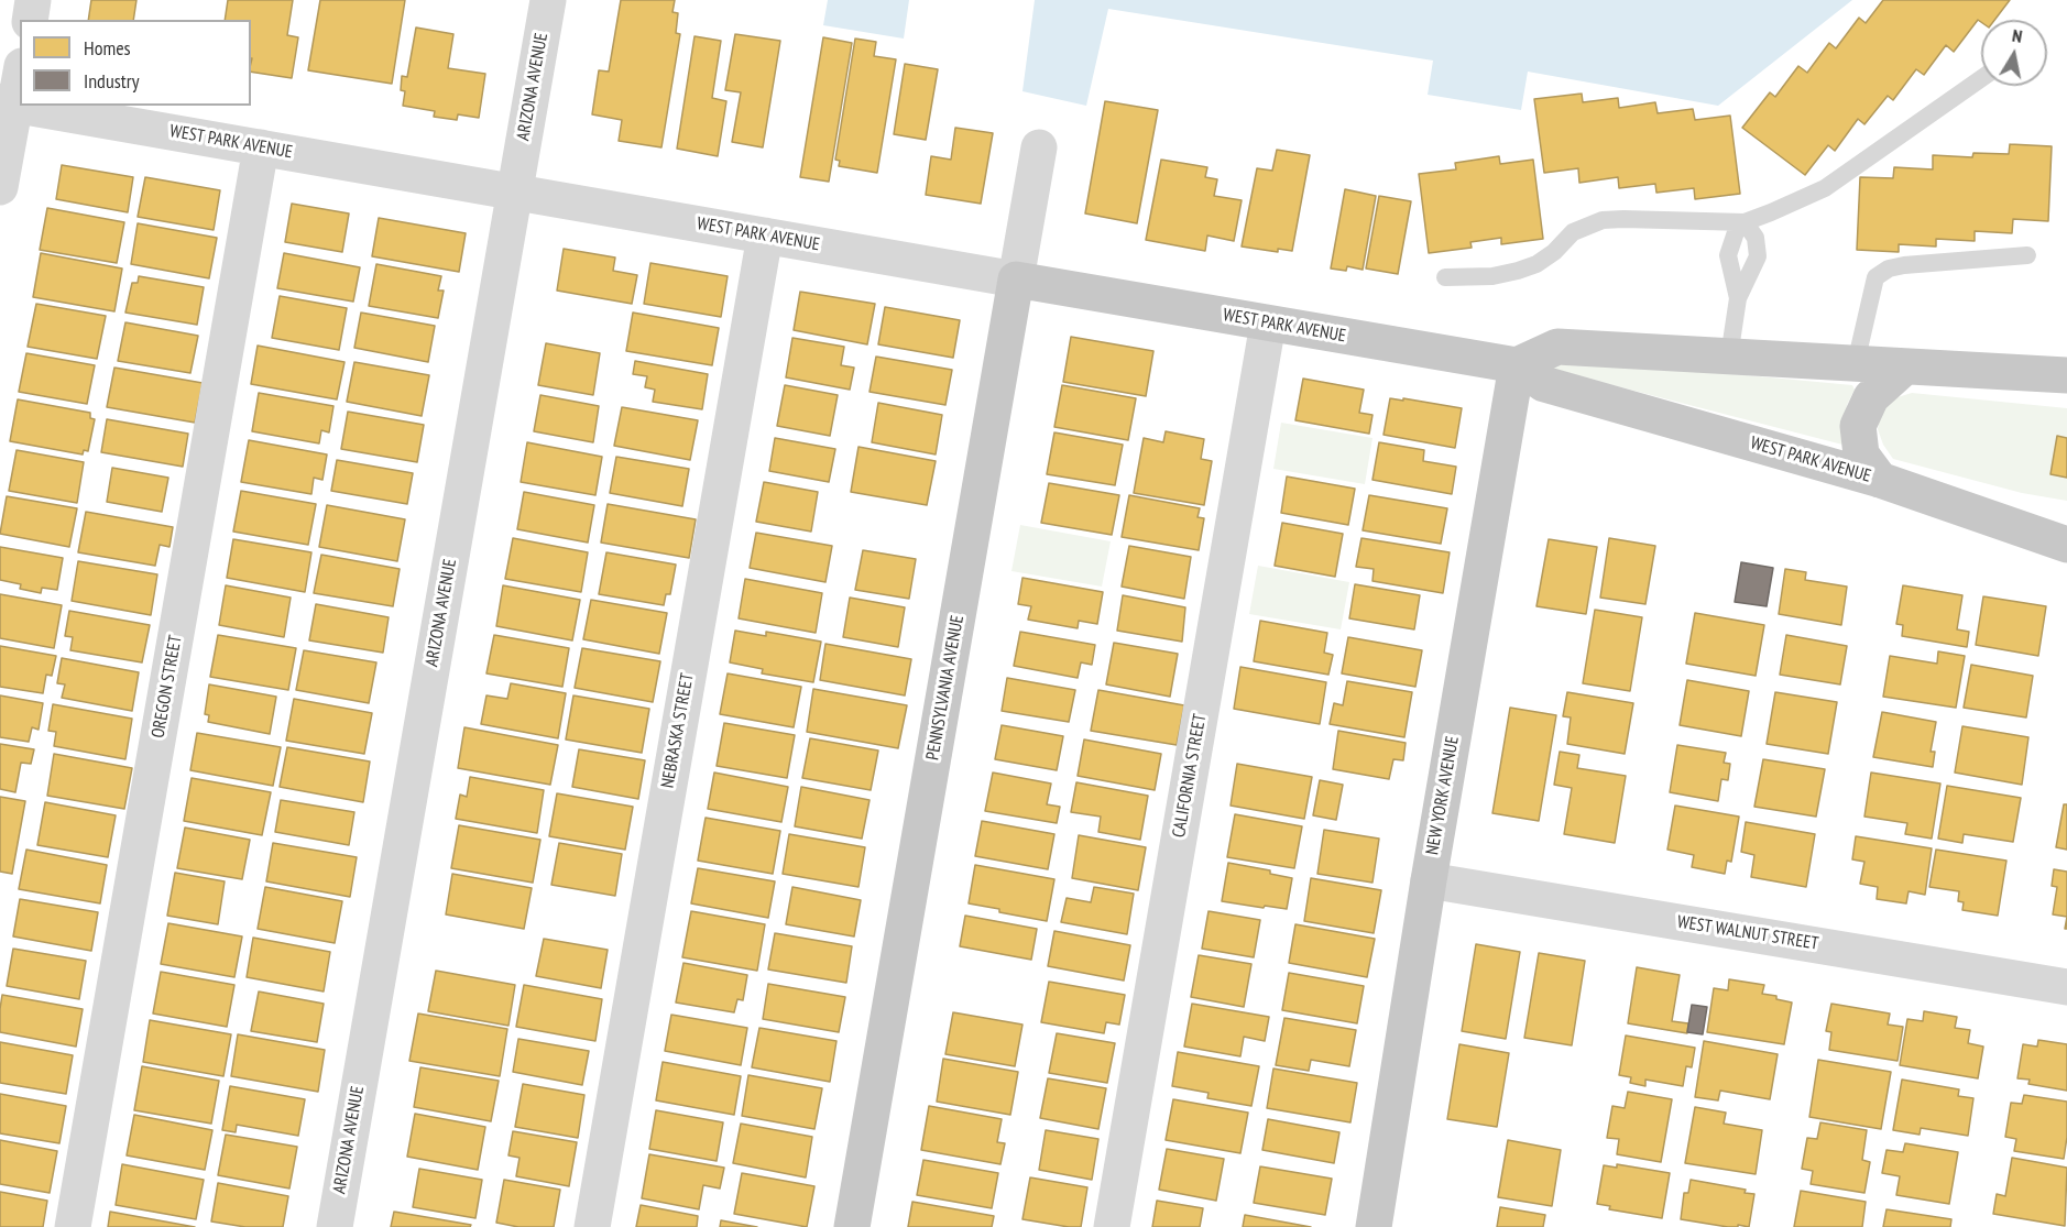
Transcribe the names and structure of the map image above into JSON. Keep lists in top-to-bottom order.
{
  "streets": {
    "highway": ["WEST PARK AVENUE", "PENNSYLVANIA AVENUE", "NEW YORK AVENUE"],
    "street": [
      "ARIZONA AVENUE",
      "OREGON STREET",
      "NEBRASKA STREET",
      "CALIFORNIA STREET",
      "WEST WALNUT STREET"
    ]
  },
  "crossings": [
    ["ARIZONA AVENUE", "WEST PARK AVENUE"],
    ["WEST PARK AVENUE", "OREGON STREET"],
    ["WEST PARK AVENUE", "PENNSYLVANIA AVENUE"],
    ["WEST PARK AVENUE", "NEBRASKA STREET"],
    ["WEST PARK AVENUE", "CALIFORNIA STREET"],
    ["WEST PARK AVENUE", "NEW YORK AVENUE"],
    ["NEW YORK AVENUE", "WEST WALNUT STREET"]
  ],
  "legend": ["Homes", "Industry"],
  "north": "top"
}
